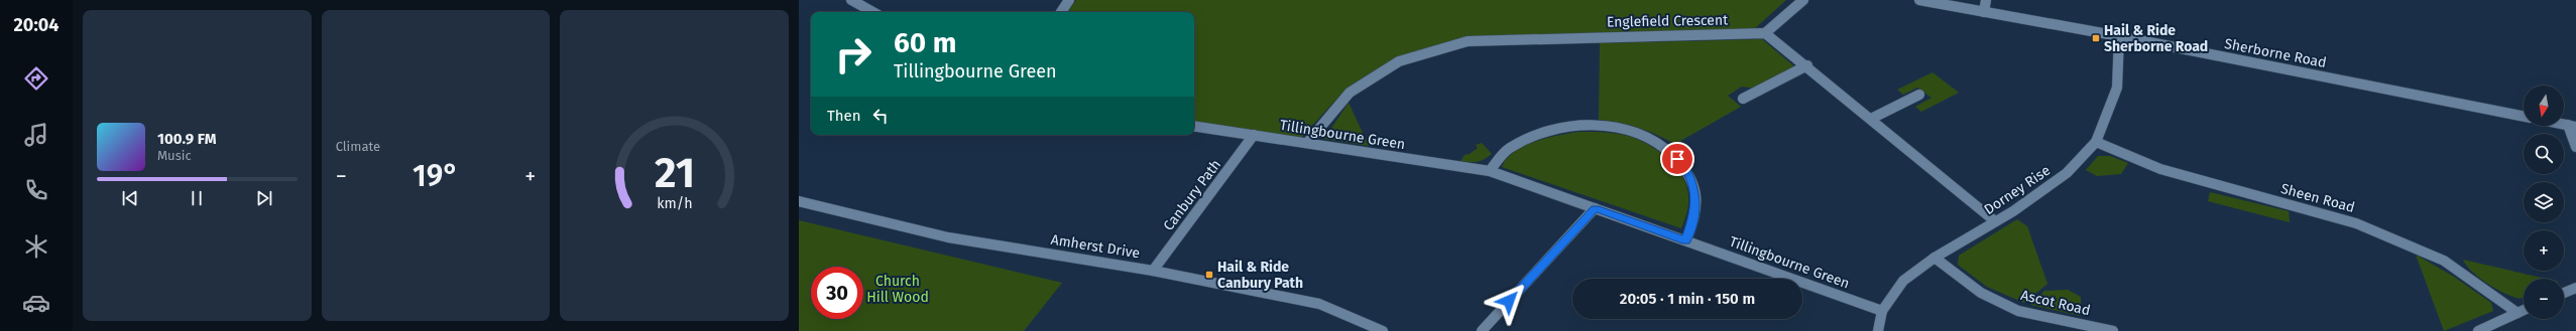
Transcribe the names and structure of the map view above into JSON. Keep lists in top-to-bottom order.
{
  "streets": {
    "street": [
      "Englefield Crescent",
      "Sherborne Road",
      "Tillingbourne Green",
      "Dorney Rise",
      "Canbury Path",
      "Sheen Road",
      "Amherst Drive",
      "Ascot Road"
    ]
  },
  "crossings": [
    ["Englefield Crescent", "Tillingbourne Green"],
    ["Sherborne Road", "Dorney Rise"],
    ["Tillingbourne Green", "Dorney Rise"],
    ["Tillingbourne Green", "Canbury Path"],
    ["Dorney Rise", "Sheen Road"],
    ["Dorney Rise", "Ascot Road"],
    ["Canbury Path", "Amherst Drive"]
  ],
  "parks": ["Church Hill Wood"],
  "places": {
    "transit": ["Hail & Ride Sherborne Road", "Hail & Ride Canbury Path"]
  },
  "north": "bottom",
  "page": {
    "tabs": "20:04",
    "tile": "Climate",
    "turn": ["60 m", "Tillingbourne Green"],
    "map_buttons": ["+", "−"],
    "then": "Then",
    "song": ["100.9 FM", "Music"],
    "heat": ["−", "19°", "+"],
    "limit": "30",
    "trip": "20:05 · 1 min · 150 m",
    "gauge": ["21", "km/h"]
  }
}
